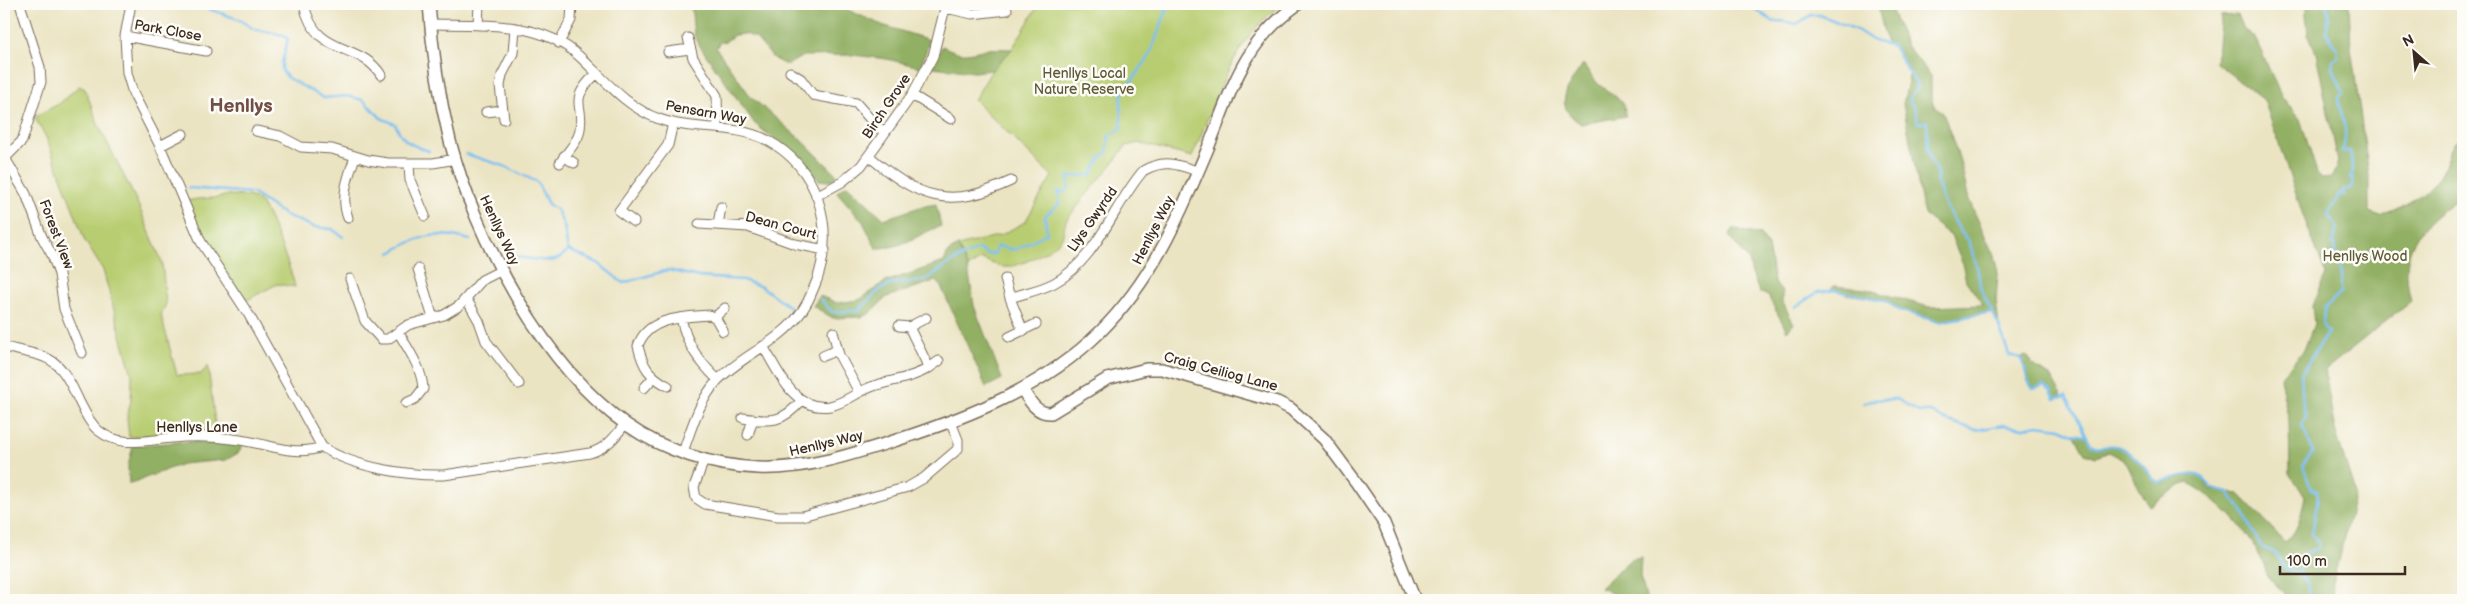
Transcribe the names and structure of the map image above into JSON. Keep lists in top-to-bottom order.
{
  "streets": {
    "street": [
      "Park Close",
      "Birch Grove",
      "Pensarn Way",
      "Llys Gwyrdd",
      "Dean Court",
      "Henllys Way",
      "Forest View",
      "Craig Ceiliog Lane",
      "Henllys Lane"
    ]
  },
  "crossings": [
    ["Birch Grove", "Pensarn Way"],
    ["Pensarn Way", "Dean Court"],
    ["Pensarn Way", "Henllys Way"],
    ["Llys Gwyrdd", "Henllys Way"],
    ["Henllys Way", "Craig Ceiliog Lane"]
  ],
  "districts": ["Henllys"],
  "parks": ["Henllys Local Nature Reserve", "Henllys Wood"],
  "scale_bar": "100 m",
  "north": "top left"
}
